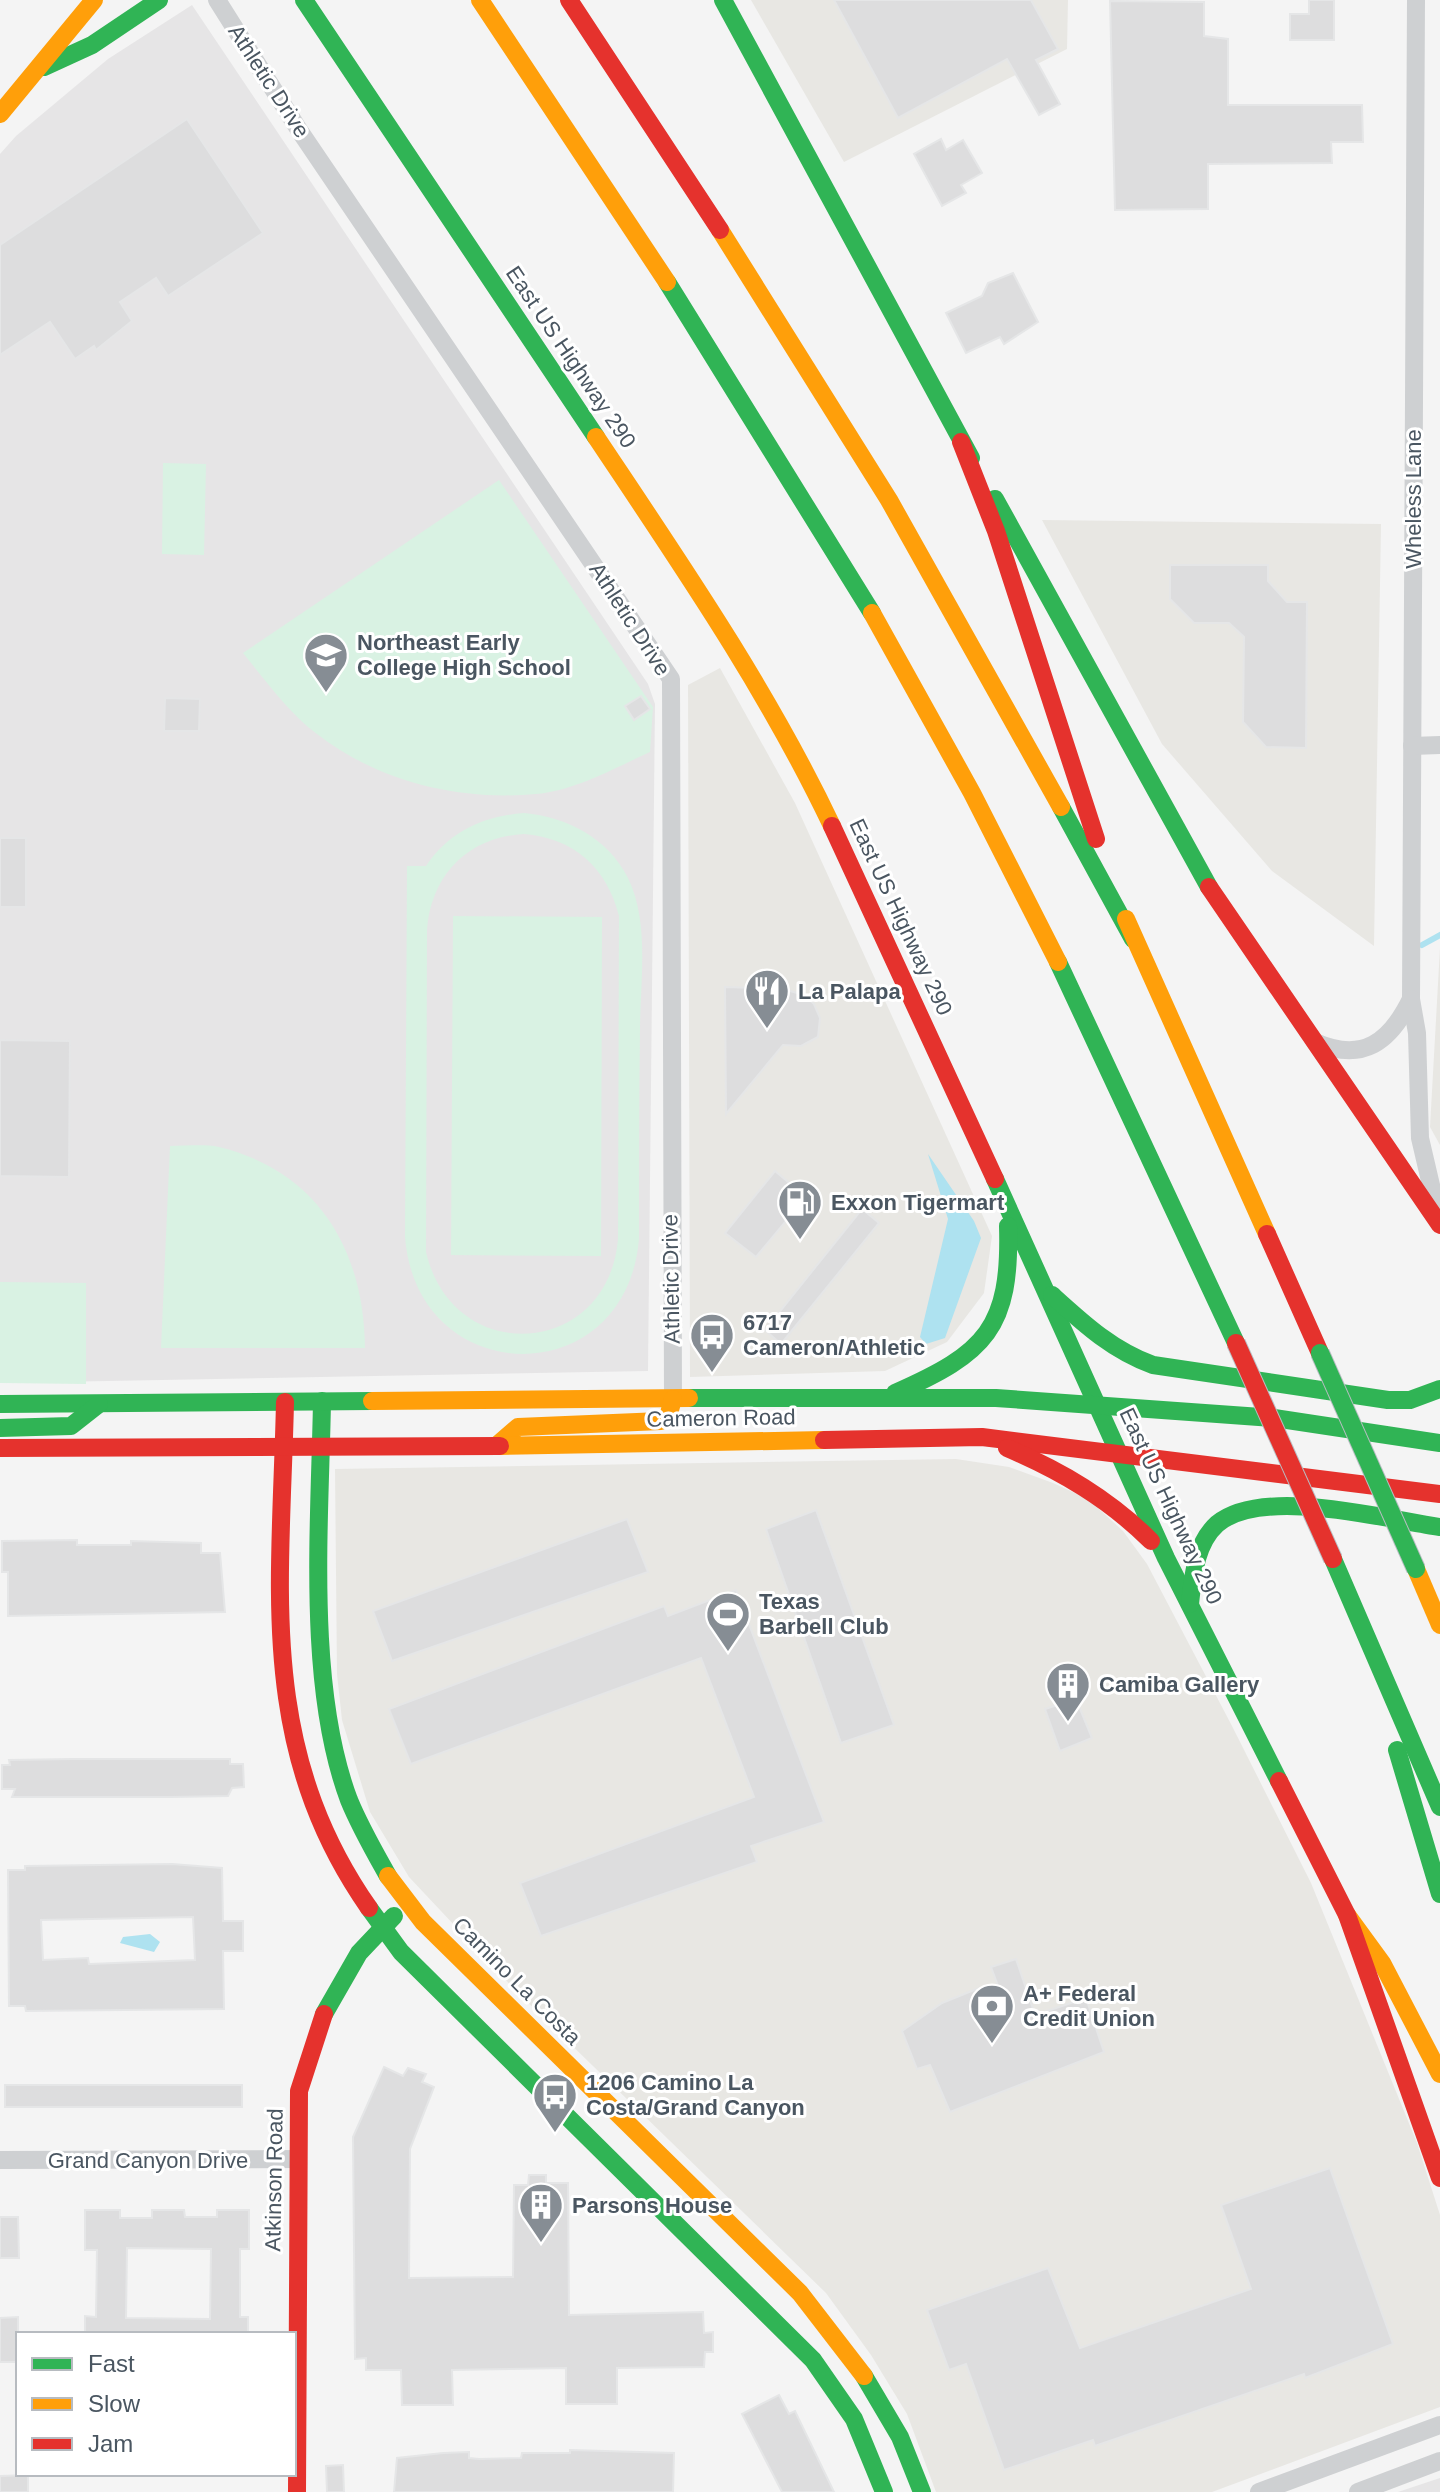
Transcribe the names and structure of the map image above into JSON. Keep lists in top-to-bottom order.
{
  "streets": {
    "main road": [
      "East US Highway 290",
      "Cameron Road",
      "Camino La Costa",
      "Atkinson Road"
    ],
    "street": ["Athletic Drive", "Wheless Lane", "Grand Canyon Drive"]
  },
  "crossings": [
    ["Athletic Drive", "Cameron Road"],
    ["East US Highway 290", "Cameron Road"],
    ["Cameron Road", "Camino La Costa"],
    ["Camino La Costa", "Atkinson Road"],
    ["Grand Canyon Drive", "Atkinson Road"]
  ],
  "places": {
    "school or university": ["Northeast Early College High School"],
    "restaurant": ["La Palapa"],
    "fuel station": ["Exxon Tigermart"],
    "bus stop": ["6717 Cameron/Athletic", "1206 Camino La Costa/Grand Canyon"],
    "sports": ["Texas Barbell Club"],
    "building": ["Camiba Gallery", "Parsons House"],
    "bank": ["A+ Federal Credit Union"]
  },
  "legend": ["Fast", "Slow", "Jam"]
}
